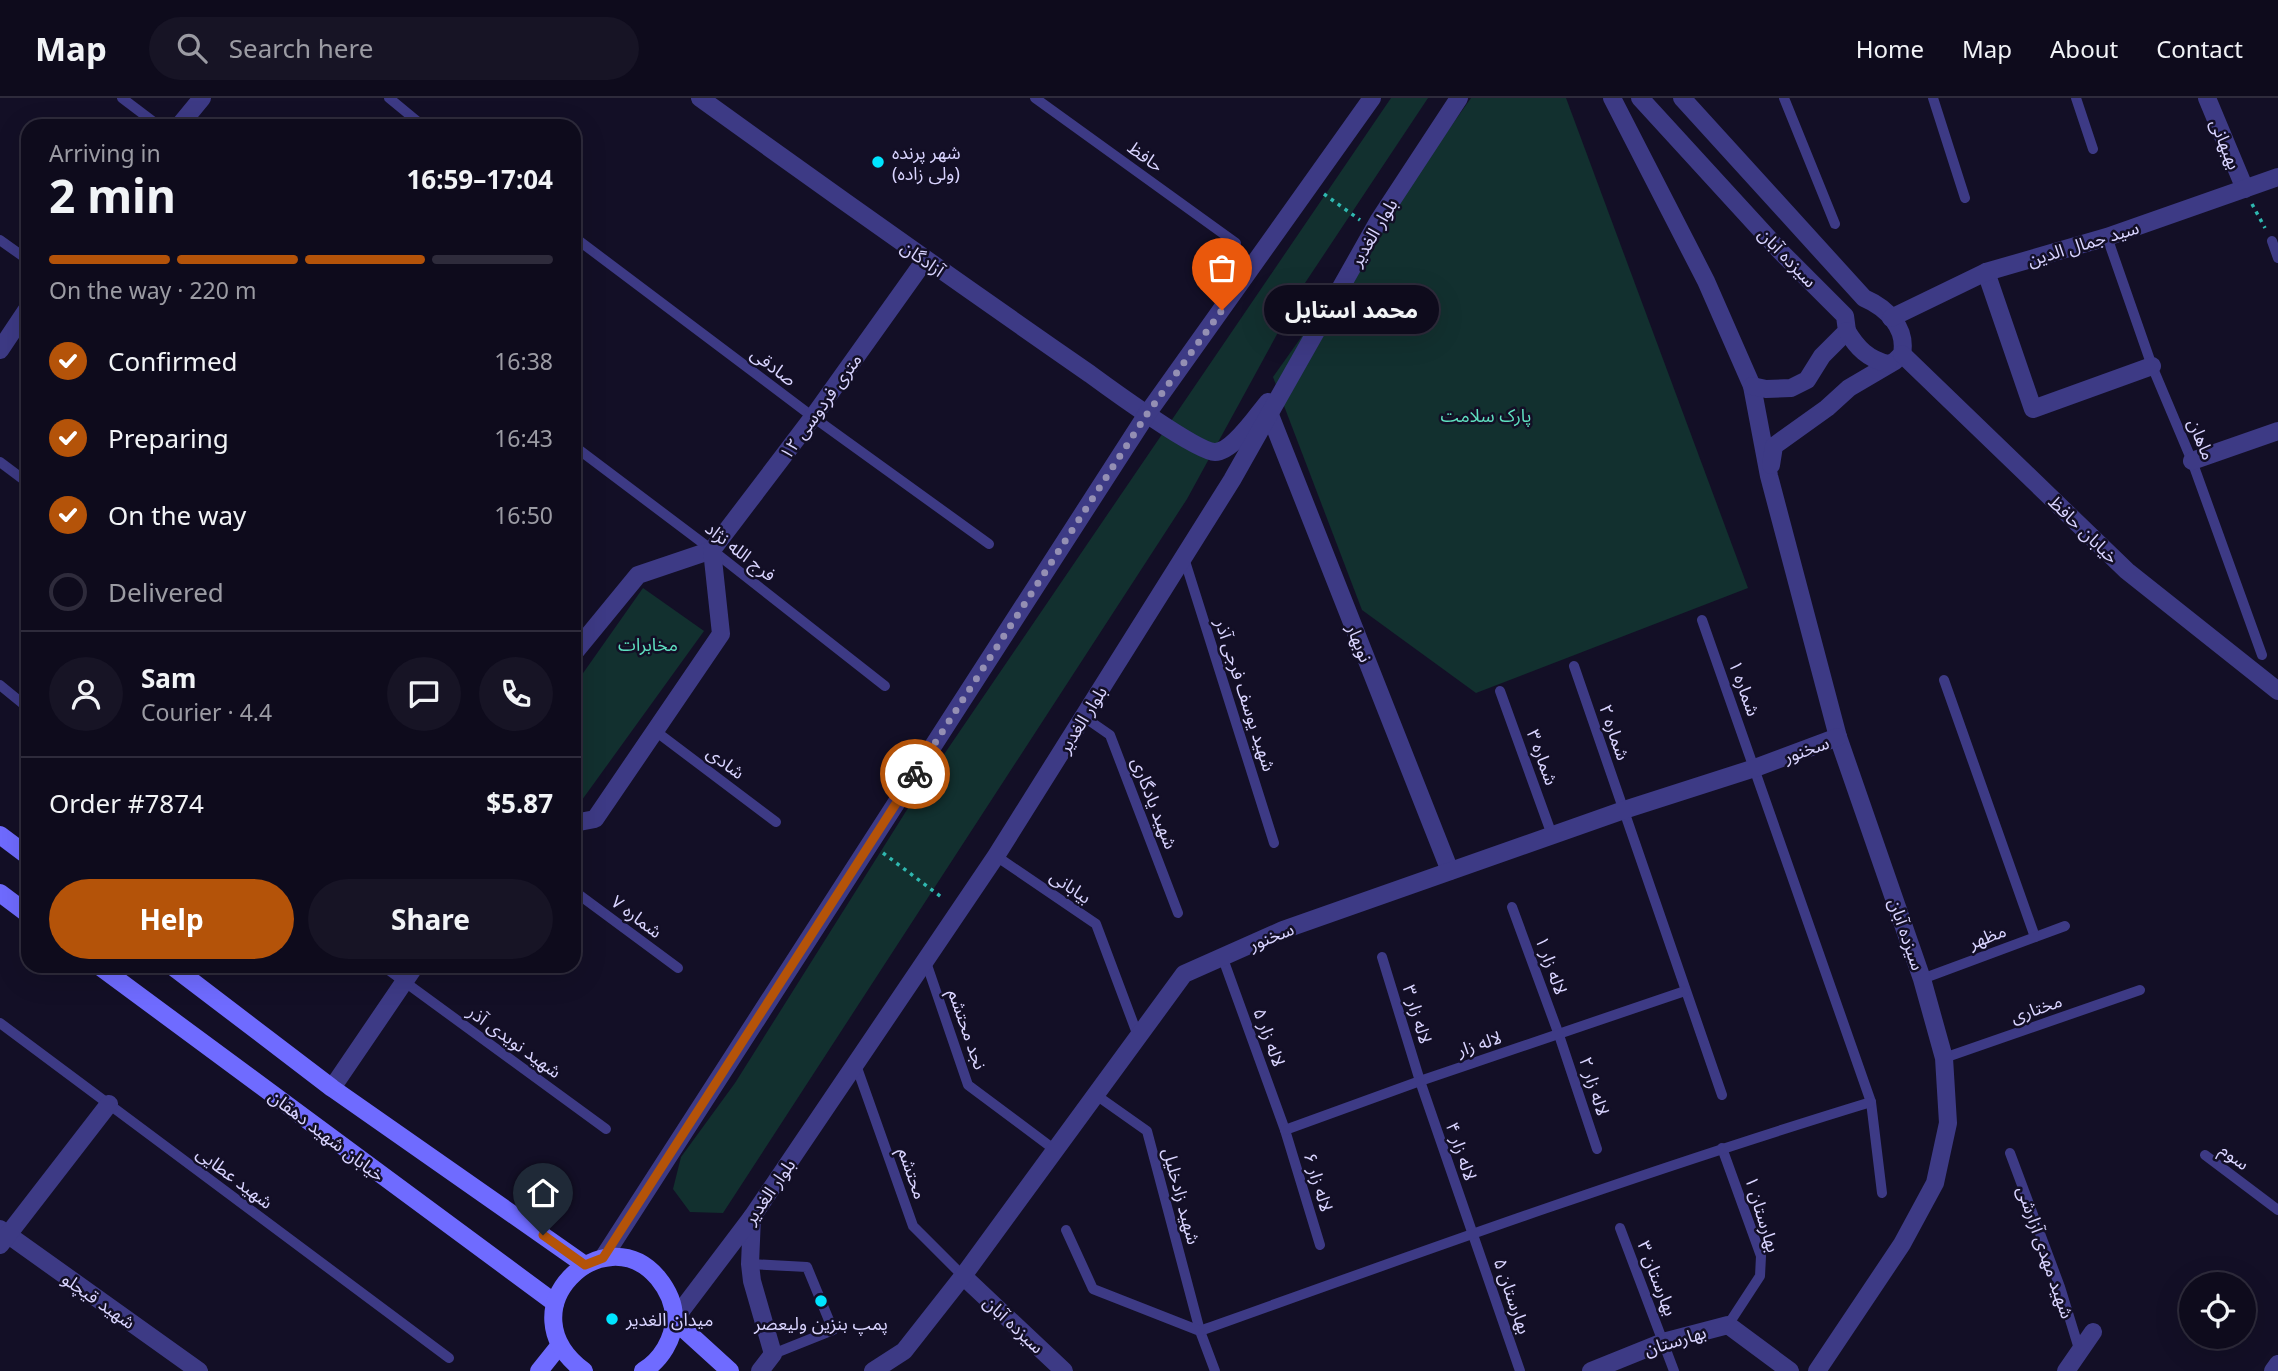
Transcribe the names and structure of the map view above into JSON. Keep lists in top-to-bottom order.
{
  "streets": {
    "main road": ["خیابان شهید دهقان"],
    "street": [
      "بهبهانی",
      "بلوار الغدیر",
      "سید جمال الدین",
      "سیزده آبان",
      "آزادگان",
      "۱۲ متری فردوسی",
      "خیابان حافظ",
      "نوبهار",
      "سخنور",
      "شهید مهدی آزارشی",
      "شهید قیچلو",
      "بهارستان"
    ],
    "lane": [
      "حافظ",
      "صادقی",
      "ماهان",
      "فرج الله نژاد",
      "شماره ۱",
      "شهید یوسف فرجی آذر",
      "شماره ۲",
      "شماره ۳",
      "شادی",
      "شهید یادگاری",
      "بیابانی",
      "شماره ۷",
      "مظهر",
      "لاله زار ۱",
      "مختاری",
      "لاله زار ۳",
      "نجد محتشم",
      "لاله زار ۵",
      "شهید نویدی آذر",
      "لاله زار",
      "لاله زار ۲",
      "لاله زار ۴",
      "سوم",
      "محتشم",
      "شهید عطایی",
      "لاله زار ۶",
      "شهید زادخلیل",
      "بهارستان ۱",
      "بهارستان ۳",
      "بهارستان ۵"
    ]
  },
  "crossings": [
    ["بهبهانی", "سید جمال الدین"],
    ["بلوار الغدیر", "آزادگان"],
    ["بلوار الغدیر", "نوبهار"],
    ["بلوار الغدیر", "شهید یوسف فرجی آذر"],
    ["بلوار الغدیر", "شهید یادگاری"],
    ["بلوار الغدیر", "بیابانی"],
    ["بلوار الغدیر", "نجد محتشم"],
    ["بلوار الغدیر", "محتشم"],
    ["سید جمال الدین", "سیزده آبان"],
    ["سید جمال الدین", "ماهان"],
    ["سید جمال الدین", "خیابان حافظ"],
    ["سیزده آبان", "خیابان حافظ"],
    ["سیزده آبان", "سخنور"],
    ["سیزده آبان", "مظهر"],
    ["سیزده آبان", "مختاری"],
    ["سیزده آبان", "محتشم"],
    ["آزادگان", "۱۲ متری فردوسی"],
    ["صادقی", "۱۲ متری فردوسی"],
    ["۱۲ متری فردوسی", "فرج الله نژاد"],
    ["نوبهار", "سخنور"],
    ["شماره ۱", "سخنور"],
    ["شماره ۲", "سخنور"],
    ["شماره ۲", "لاله زار"],
    ["سخنور", "شماره ۳"],
    ["سخنور", "بیابانی"],
    ["سخنور", "نجد محتشم"],
    ["سخنور", "لاله زار ۵"],
    ["سخنور", "محتشم"],
    ["سخنور", "شهید زادخلیل"],
    ["لاله زار ۱", "لاله زار"],
    ["لاله زار ۱", "لاله زار ۲"],
    ["لاله زار ۳", "لاله زار"],
    ["لاله زار ۳", "لاله زار ۴"],
    ["لاله زار ۵", "لاله زار"],
    ["لاله زار ۵", "لاله زار ۶"],
    ["لاله زار", "لاله زار ۲"],
    ["لاله زار", "لاله زار ۴"],
    ["لاله زار", "لاله زار ۶"],
    ["لاله زار ۴", "بهارستان ۵"],
    ["بهارستان ۱", "بهارستان"],
    ["بهارستان ۳", "بهارستان"]
  ],
  "parks": ["پارک سلامت", "مخابرات"],
  "places": [
    "شهر پرنده (ولی زاده)",
    "محمد استایل",
    "پمپ بنزین ولیعصر",
    "میدان الغدیر"
  ],
  "page": {
    "header": "Map",
    "search": "Search here",
    "nav": [
      "Home",
      "Map",
      "About",
      "Contact"
    ],
    "heading": ["2 min", "Arriving in", "16:59–17:04"],
    "panel": [
      "Sam",
      "Courier · 4.4",
      "Order #7874",
      "$5.87"
    ],
    "bar": "On the way · 220 m",
    "bubble": "محمد استایل",
    "list": [
      ["Confirmed", "16:38"],
      ["Preparing", "16:43"],
      ["On the way", "16:50"],
      "Delivered"
    ],
    "buttons": ["Help", "Share"]
  }
}
